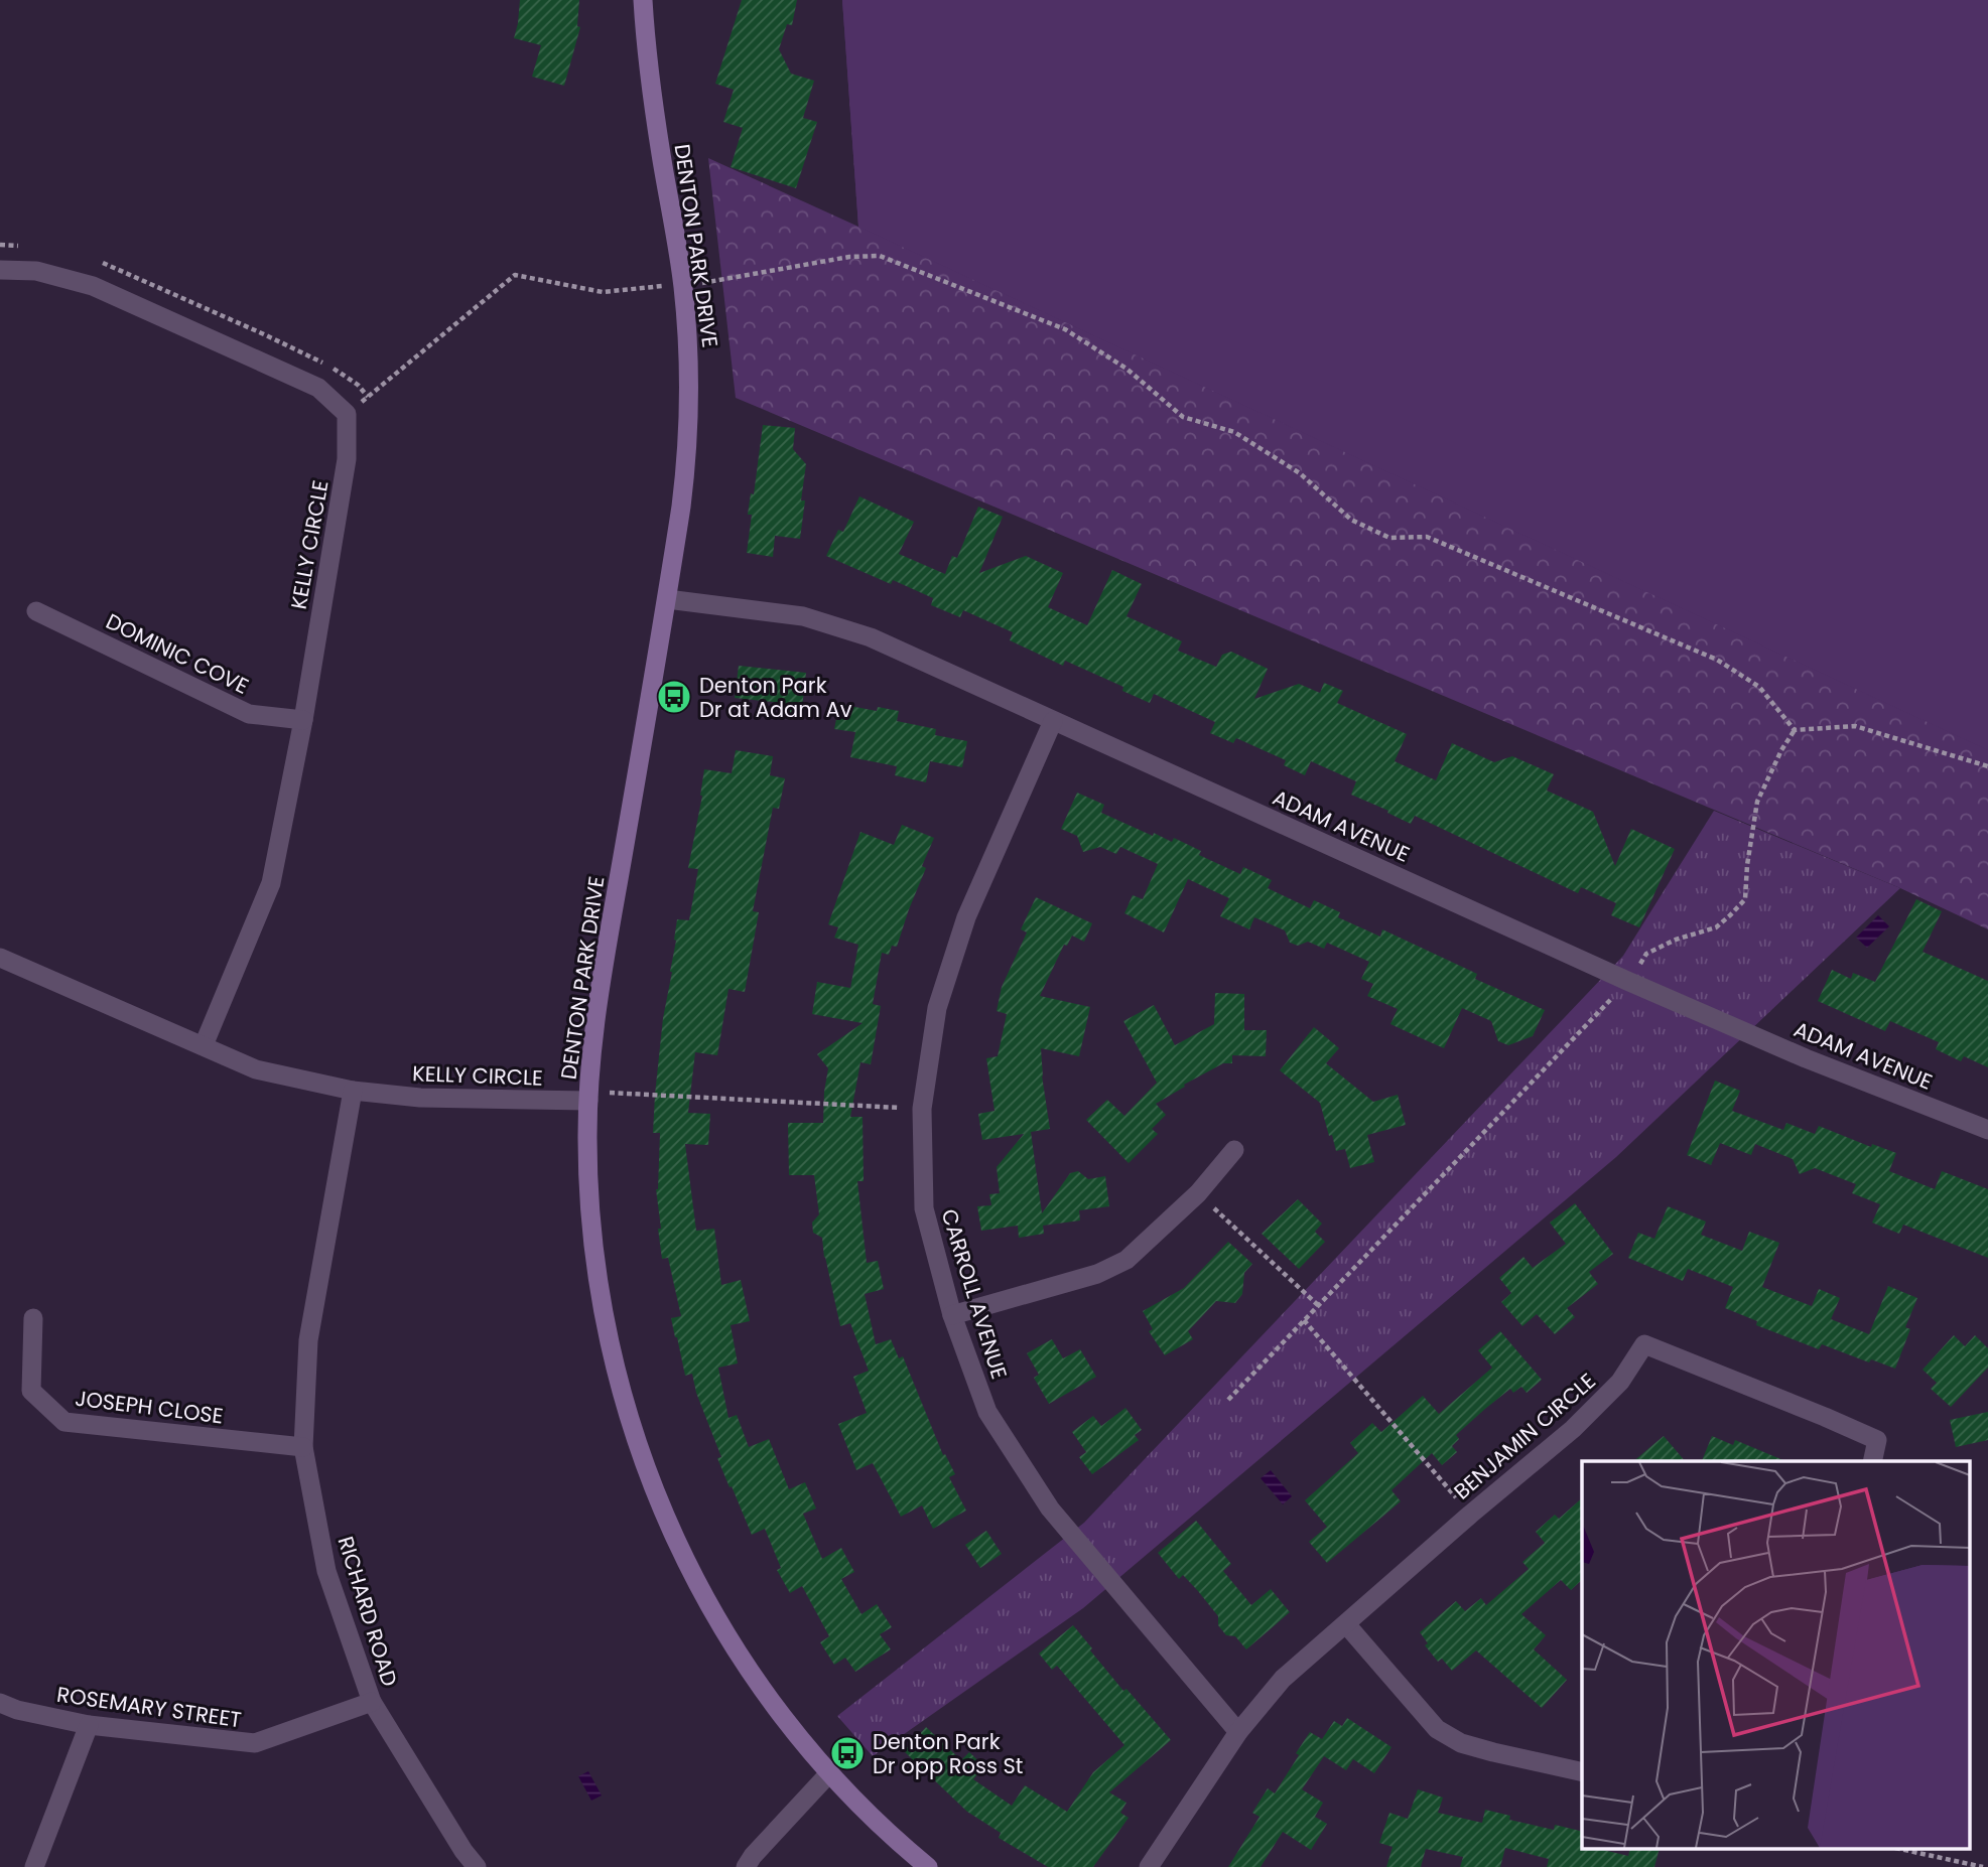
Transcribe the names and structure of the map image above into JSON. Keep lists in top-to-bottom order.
{
  "streets": {
    "main road": ["DENTON PARK DRIVE"],
    "street": [
      "KELLY CIRCLE",
      "DOMINIC COVE",
      "ADAM AVENUE",
      "CARROLL AVENUE",
      "JOSEPH CLOSE",
      "BENJAMIN CIRCLE",
      "RICHARD ROAD",
      "ROSEMARY STREET"
    ]
  },
  "crossings": [
    ["DENTON PARK DRIVE", "KELLY CIRCLE"],
    ["DENTON PARK DRIVE", "ADAM AVENUE"],
    ["KELLY CIRCLE", "DOMINIC COVE"],
    ["KELLY CIRCLE", "RICHARD ROAD"],
    ["ADAM AVENUE", "CARROLL AVENUE"],
    ["CARROLL AVENUE", "BENJAMIN CIRCLE"],
    ["JOSEPH CLOSE", "RICHARD ROAD"],
    ["RICHARD ROAD", "ROSEMARY STREET"]
  ],
  "places": {
    "bus stop": ["Denton Park Dr at Adam Av", "Denton Park Dr opp Ross St"]
  }
}
